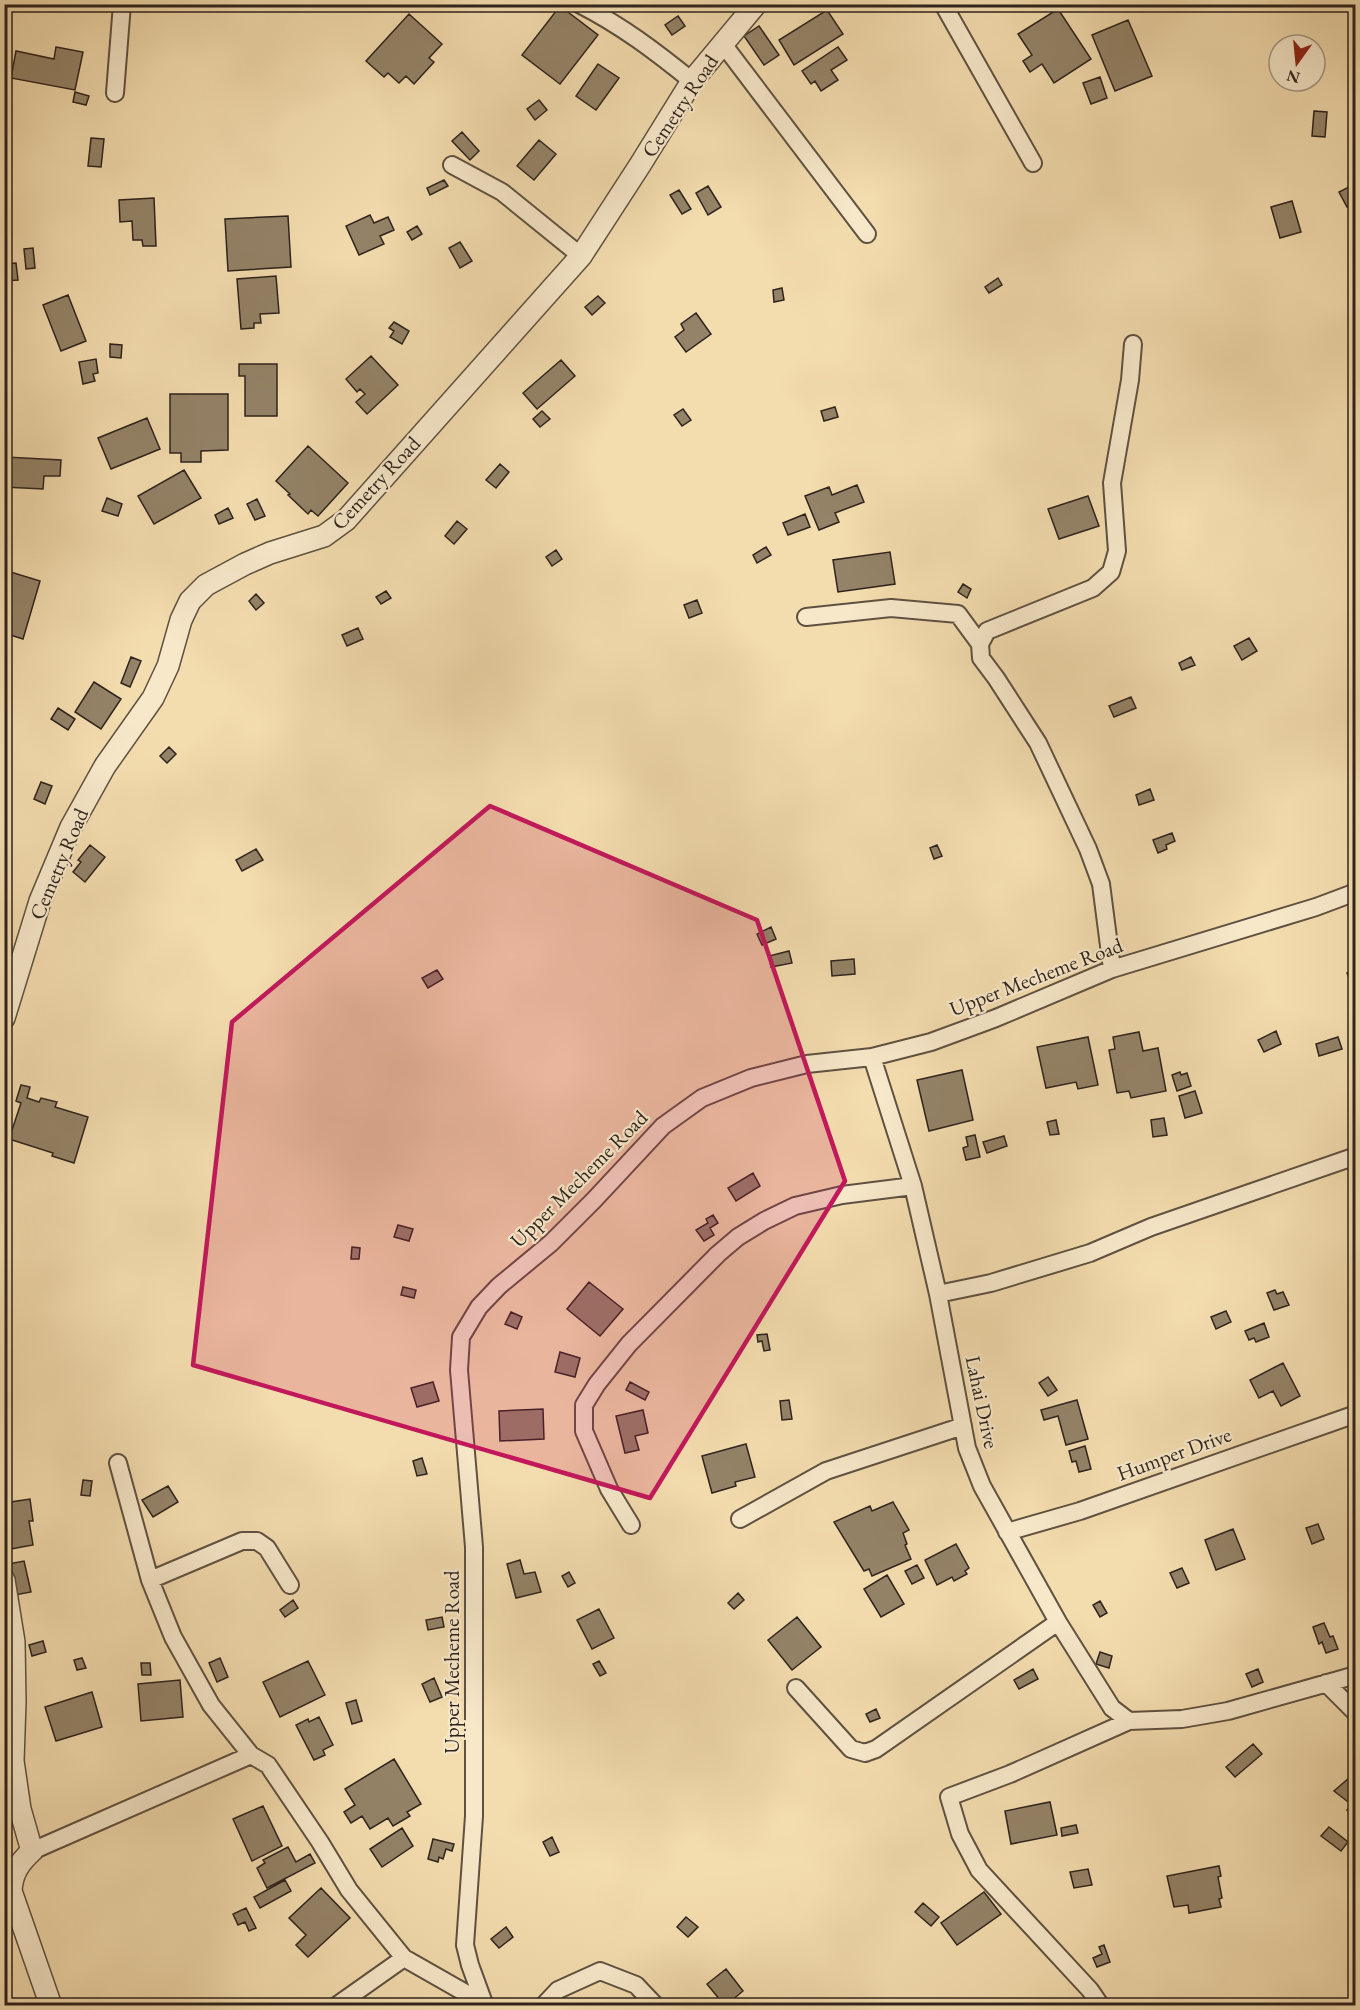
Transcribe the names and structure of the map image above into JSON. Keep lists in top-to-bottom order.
{
  "streets": {
    "street": [
      "Cemetry Road",
      "Upper Mecheme Road",
      "Lahai Drive",
      "Humper Drive"
    ]
  },
  "crossings": [
    ["Upper Mecheme Road", "Lahai Drive"],
    ["Lahai Drive", "Humper Drive"]
  ],
  "north": "bottom"
}
